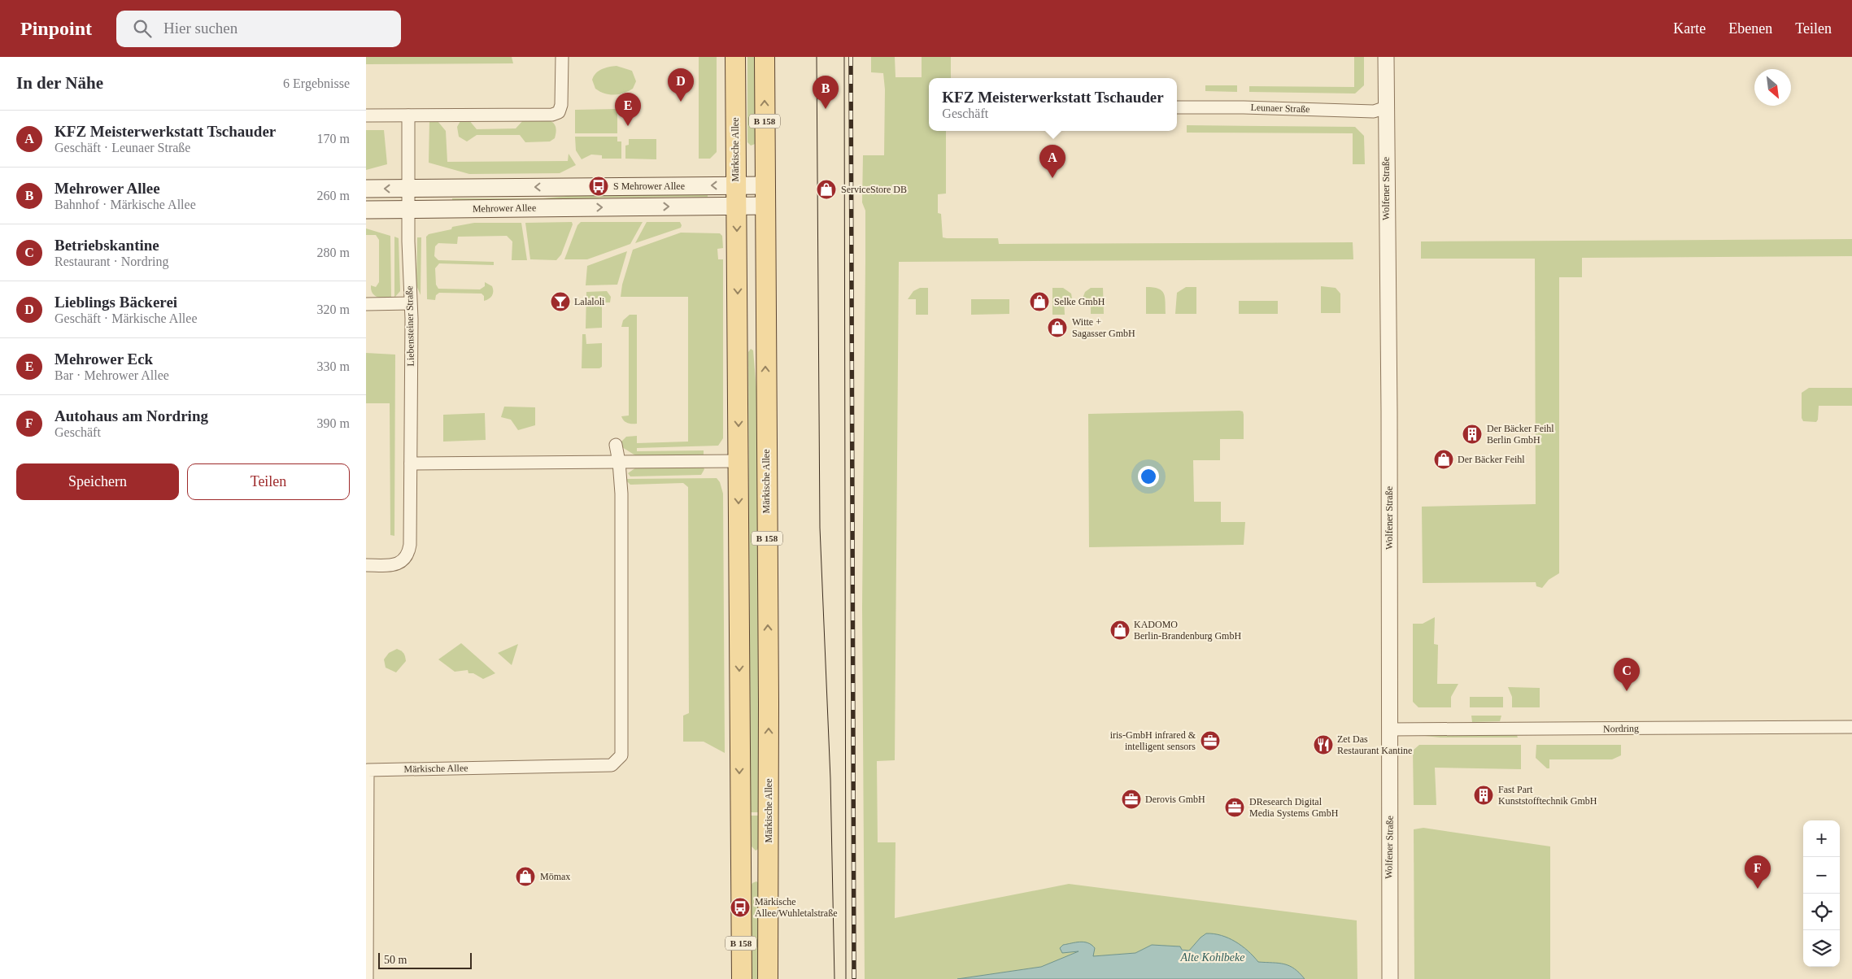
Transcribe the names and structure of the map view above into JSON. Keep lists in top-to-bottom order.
{
  "streets": {
    "main road": ["B 158", "Märkische Allee", "Mehrower Allee"],
    "street": [
      "Leunaer Straße",
      "Wolfener Straße",
      "Liebensteiner Straße",
      "Nordring"
    ]
  },
  "crossings": [
    ["Leunaer Straße", "Wolfener Straße"],
    ["Märkische Allee", "Mehrower Allee"],
    ["Wolfener Straße", "Nordring"],
    ["Mehrower Allee", "Liebensteiner Straße"]
  ],
  "water": ["Alte Kohlbeke"],
  "places": {
    "bus stop": ["S Mehrower Allee", "Märkische Allee/Wuhletalstraße"],
    "shop": [
      "ServiceStore DB",
      "Selke GmbH",
      "Witte + Sagasser GmbH",
      "Der Bäcker Feihl",
      "KADOMO Berlin-Brandenburg GmbH",
      "Mömax"
    ],
    "bar": ["Lalaloli"],
    "building": ["Der Bäcker Feihl Berlin GmbH", "Fast Part Kunststofftechnik GmbH"],
    "office": ["iris-GmbH infrared & intelligent sensors", "Derovis GmbH", "DResearch Digital Media Systems GmbH"],
    "restaurant": ["Zet Das Restaurant Kantine"]
  },
  "scale_bar": "50 m",
  "north": "bottom right",
  "page": {
    "header": "Pinpoint",
    "search": "Hier suchen",
    "nav": ["Karte", "Ebenen", "Teilen"],
    "heading": ["In der Nähe", "6 Ergebnisse"],
    "pins": [
      "D",
      "B",
      "E",
      "A",
      "C",
      "F"
    ],
    "popup": ["KFZ Meisterwerkstatt Tschauder", "Geschäft"],
    "list": [
      {
        "mark": "A",
        "name": "KFZ Meisterwerkstatt Tschauder",
        "note": "Geschäft · Leunaer Straße",
        "value": "170 m"
      },
      {
        "mark": "B",
        "name": "Mehrower Allee",
        "note": "Bahnhof · Märkische Allee",
        "value": "260 m"
      },
      {
        "mark": "C",
        "name": "Betriebskantine",
        "note": "Restaurant · Nordring",
        "value": "280 m"
      },
      {
        "mark": "D",
        "name": "Lieblings Bäckerei",
        "note": "Geschäft · Märkische Allee",
        "value": "320 m"
      },
      {
        "mark": "E",
        "name": "Mehrower Eck",
        "note": "Bar · Mehrower Allee",
        "value": "330 m"
      },
      {
        "mark": "F",
        "name": "Autohaus am Nordring",
        "note": "Geschäft",
        "value": "390 m"
      }
    ],
    "buttons": ["Speichern", "Teilen"],
    "map_buttons": ["+", "−"],
    "scale": "50 m"
  }
}
